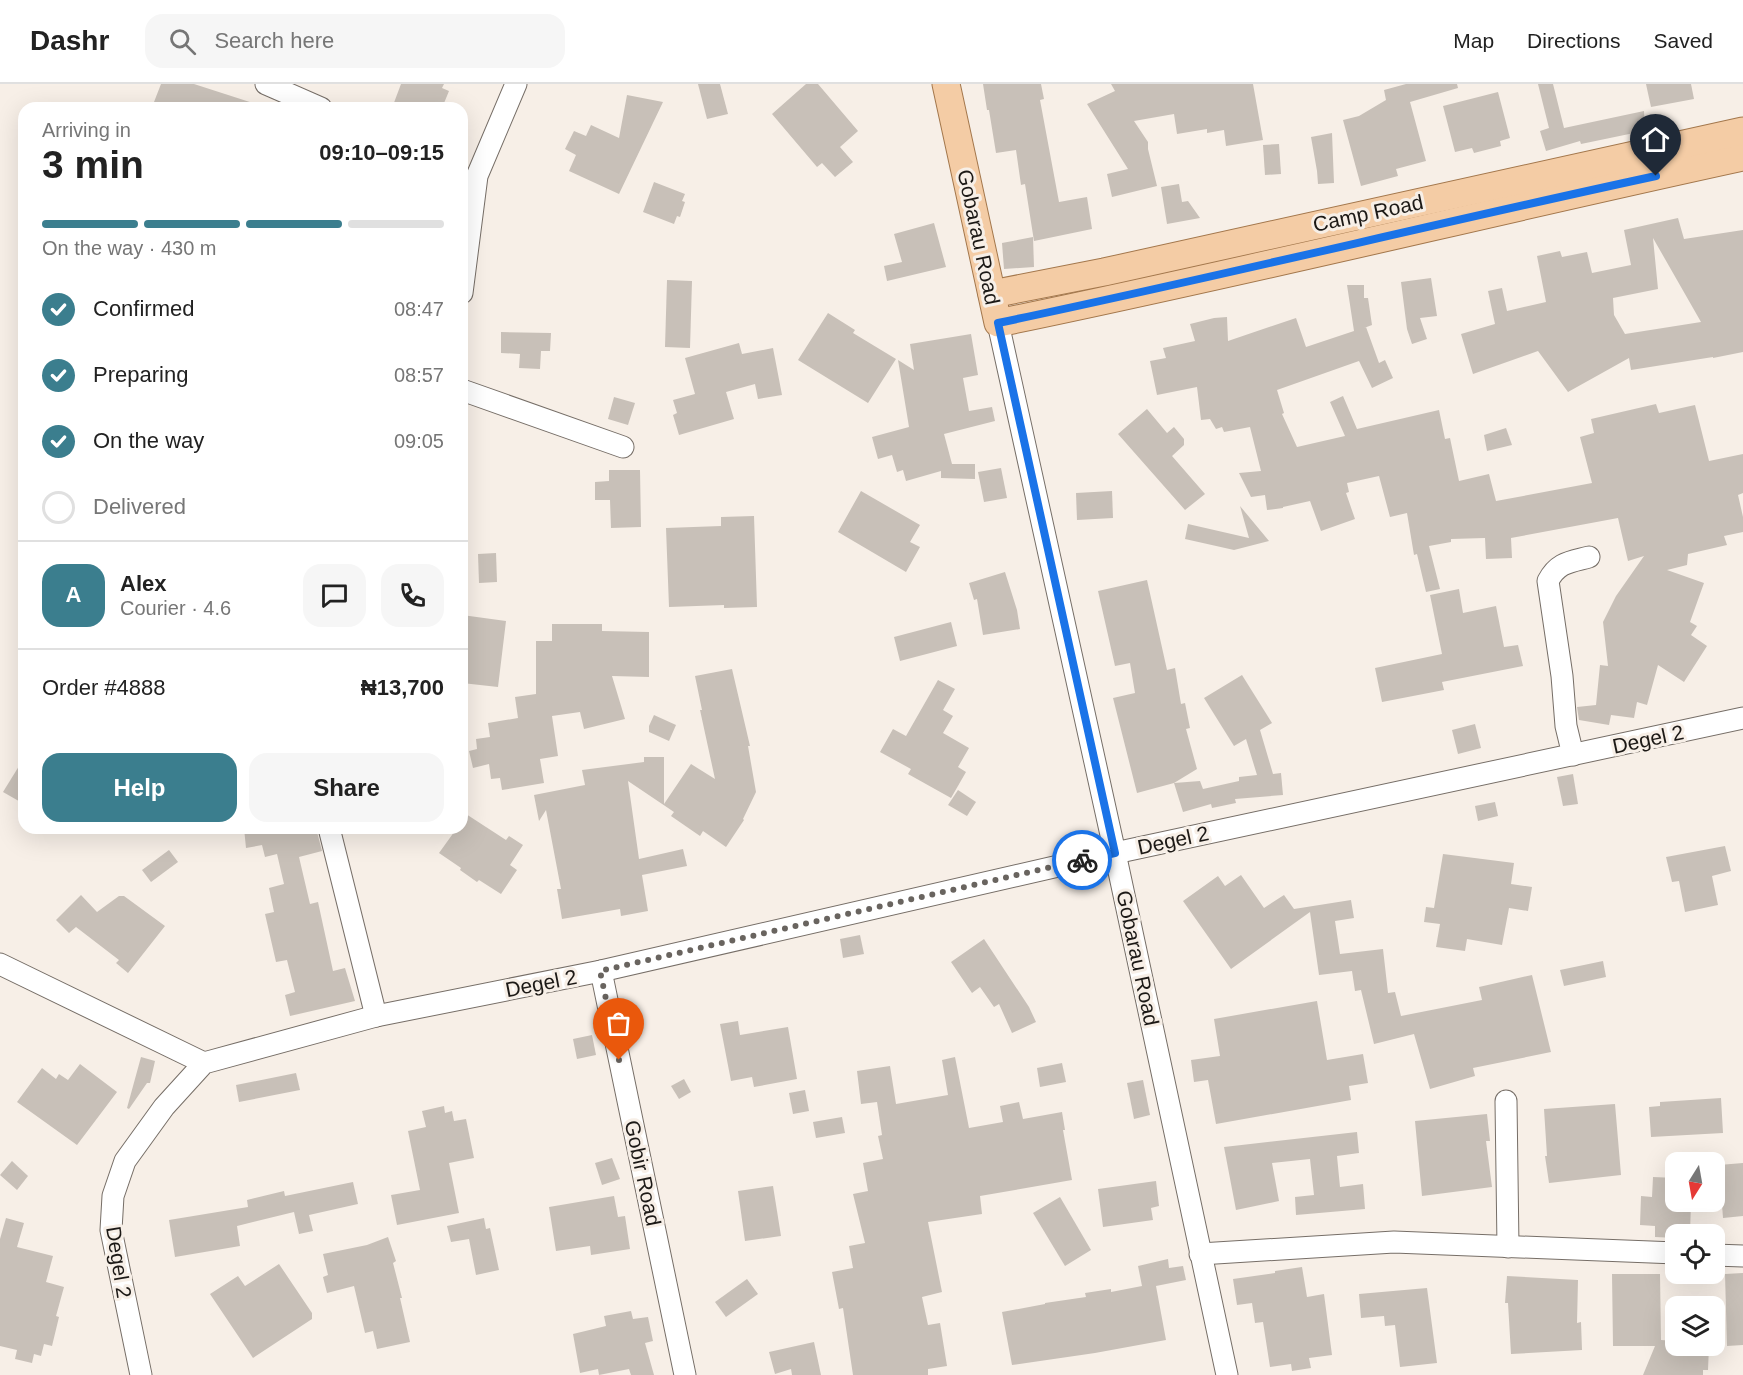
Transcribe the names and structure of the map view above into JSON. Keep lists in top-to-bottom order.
{
  "streets": {
    "main road": ["Camp Road", "Gobarau Road"],
    "street": ["Degel 2", "Gobir Road"]
  },
  "crossings": [
    ["Camp Road", "Gobarau Road"],
    ["Gobarau Road", "Degel 2"],
    ["Degel 2", "Gobir Road"]
  ],
  "north": "bottom",
  "page": {
    "header": "Dashr",
    "search": "Search here",
    "nav": ["Map", "Directions", "Saved"],
    "heading": ["3 min", "Arriving in", "09:10–09:15"],
    "panel": [
      "Alex",
      "Courier · 4.6",
      "Order #4888",
      "₦13,700"
    ],
    "bar": "On the way · 430 m",
    "list": [
      ["Confirmed", "08:47"],
      ["Preparing", "08:57"],
      ["On the way", "09:05"],
      "Delivered"
    ],
    "round": "A",
    "buttons": ["Help", "Share"]
  }
}
